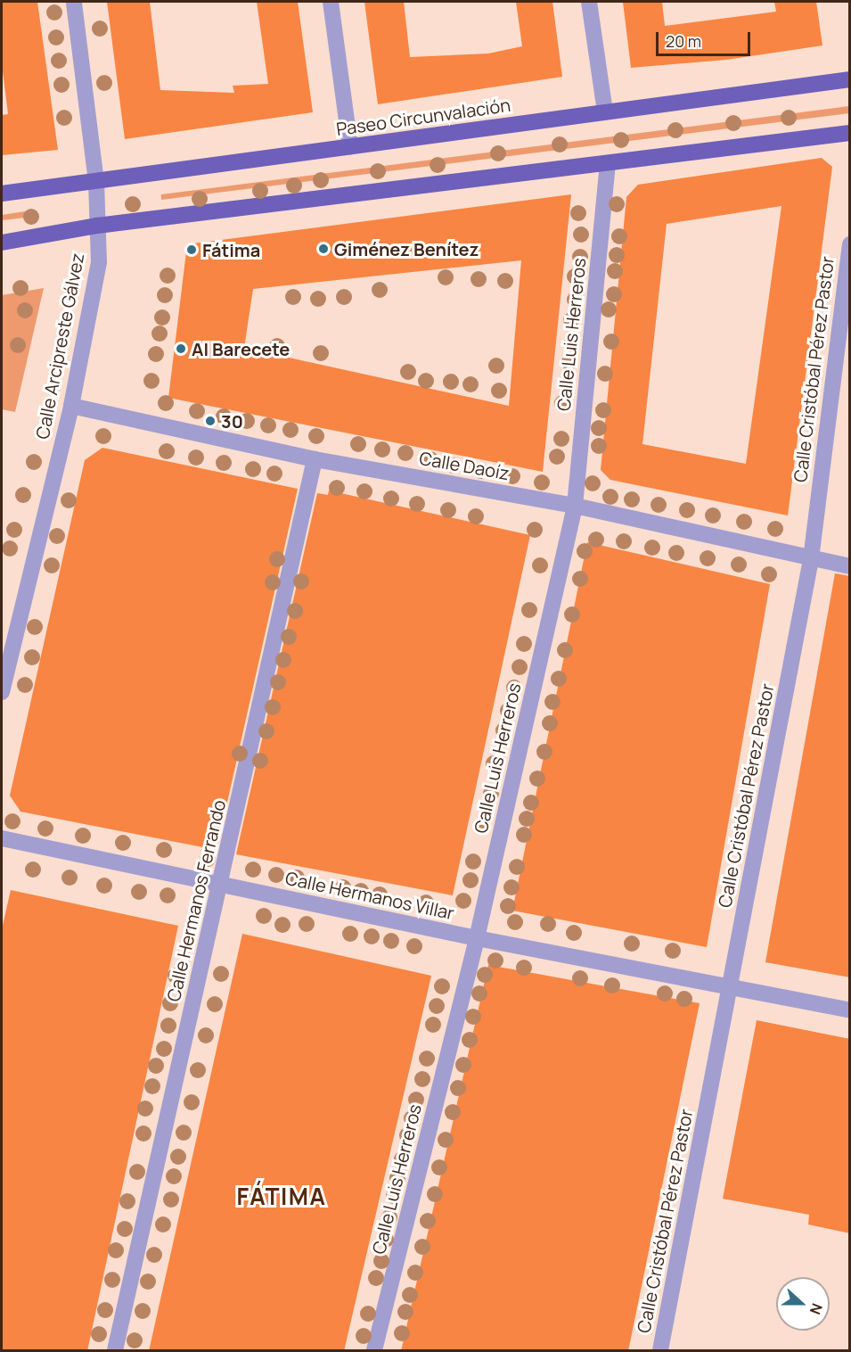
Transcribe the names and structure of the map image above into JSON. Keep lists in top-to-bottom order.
{
  "streets": {
    "main road": ["Paseo Circunvalación"],
    "street": [
      "Calle Luis Herreros",
      "Calle Arcipreste Gálvez",
      "Calle Cristóbal Pérez Pastor",
      "Calle Daoíz",
      "Calle Hermanos Villar",
      "Calle Hermanos Ferrando"
    ]
  },
  "crossings": [
    ["Paseo Circunvalación", "Calle Arcipreste Gálvez"],
    ["Calle Luis Herreros", "Calle Daoíz"],
    ["Calle Luis Herreros", "Calle Hermanos Villar"],
    ["Calle Arcipreste Gálvez", "Calle Daoíz"],
    ["Calle Cristóbal Pérez Pastor", "Calle Daoíz"],
    ["Calle Cristóbal Pérez Pastor", "Calle Hermanos Villar"],
    ["Calle Daoíz", "Calle Hermanos Ferrando"],
    ["Calle Hermanos Villar", "Calle Hermanos Ferrando"]
  ],
  "districts": ["FÁTIMA"],
  "places": [
    "Giménez Benítez",
    "Fátima",
    "Al Barecete",
    "30"
  ],
  "scale_bar": "20 m",
  "north": "right"
}
